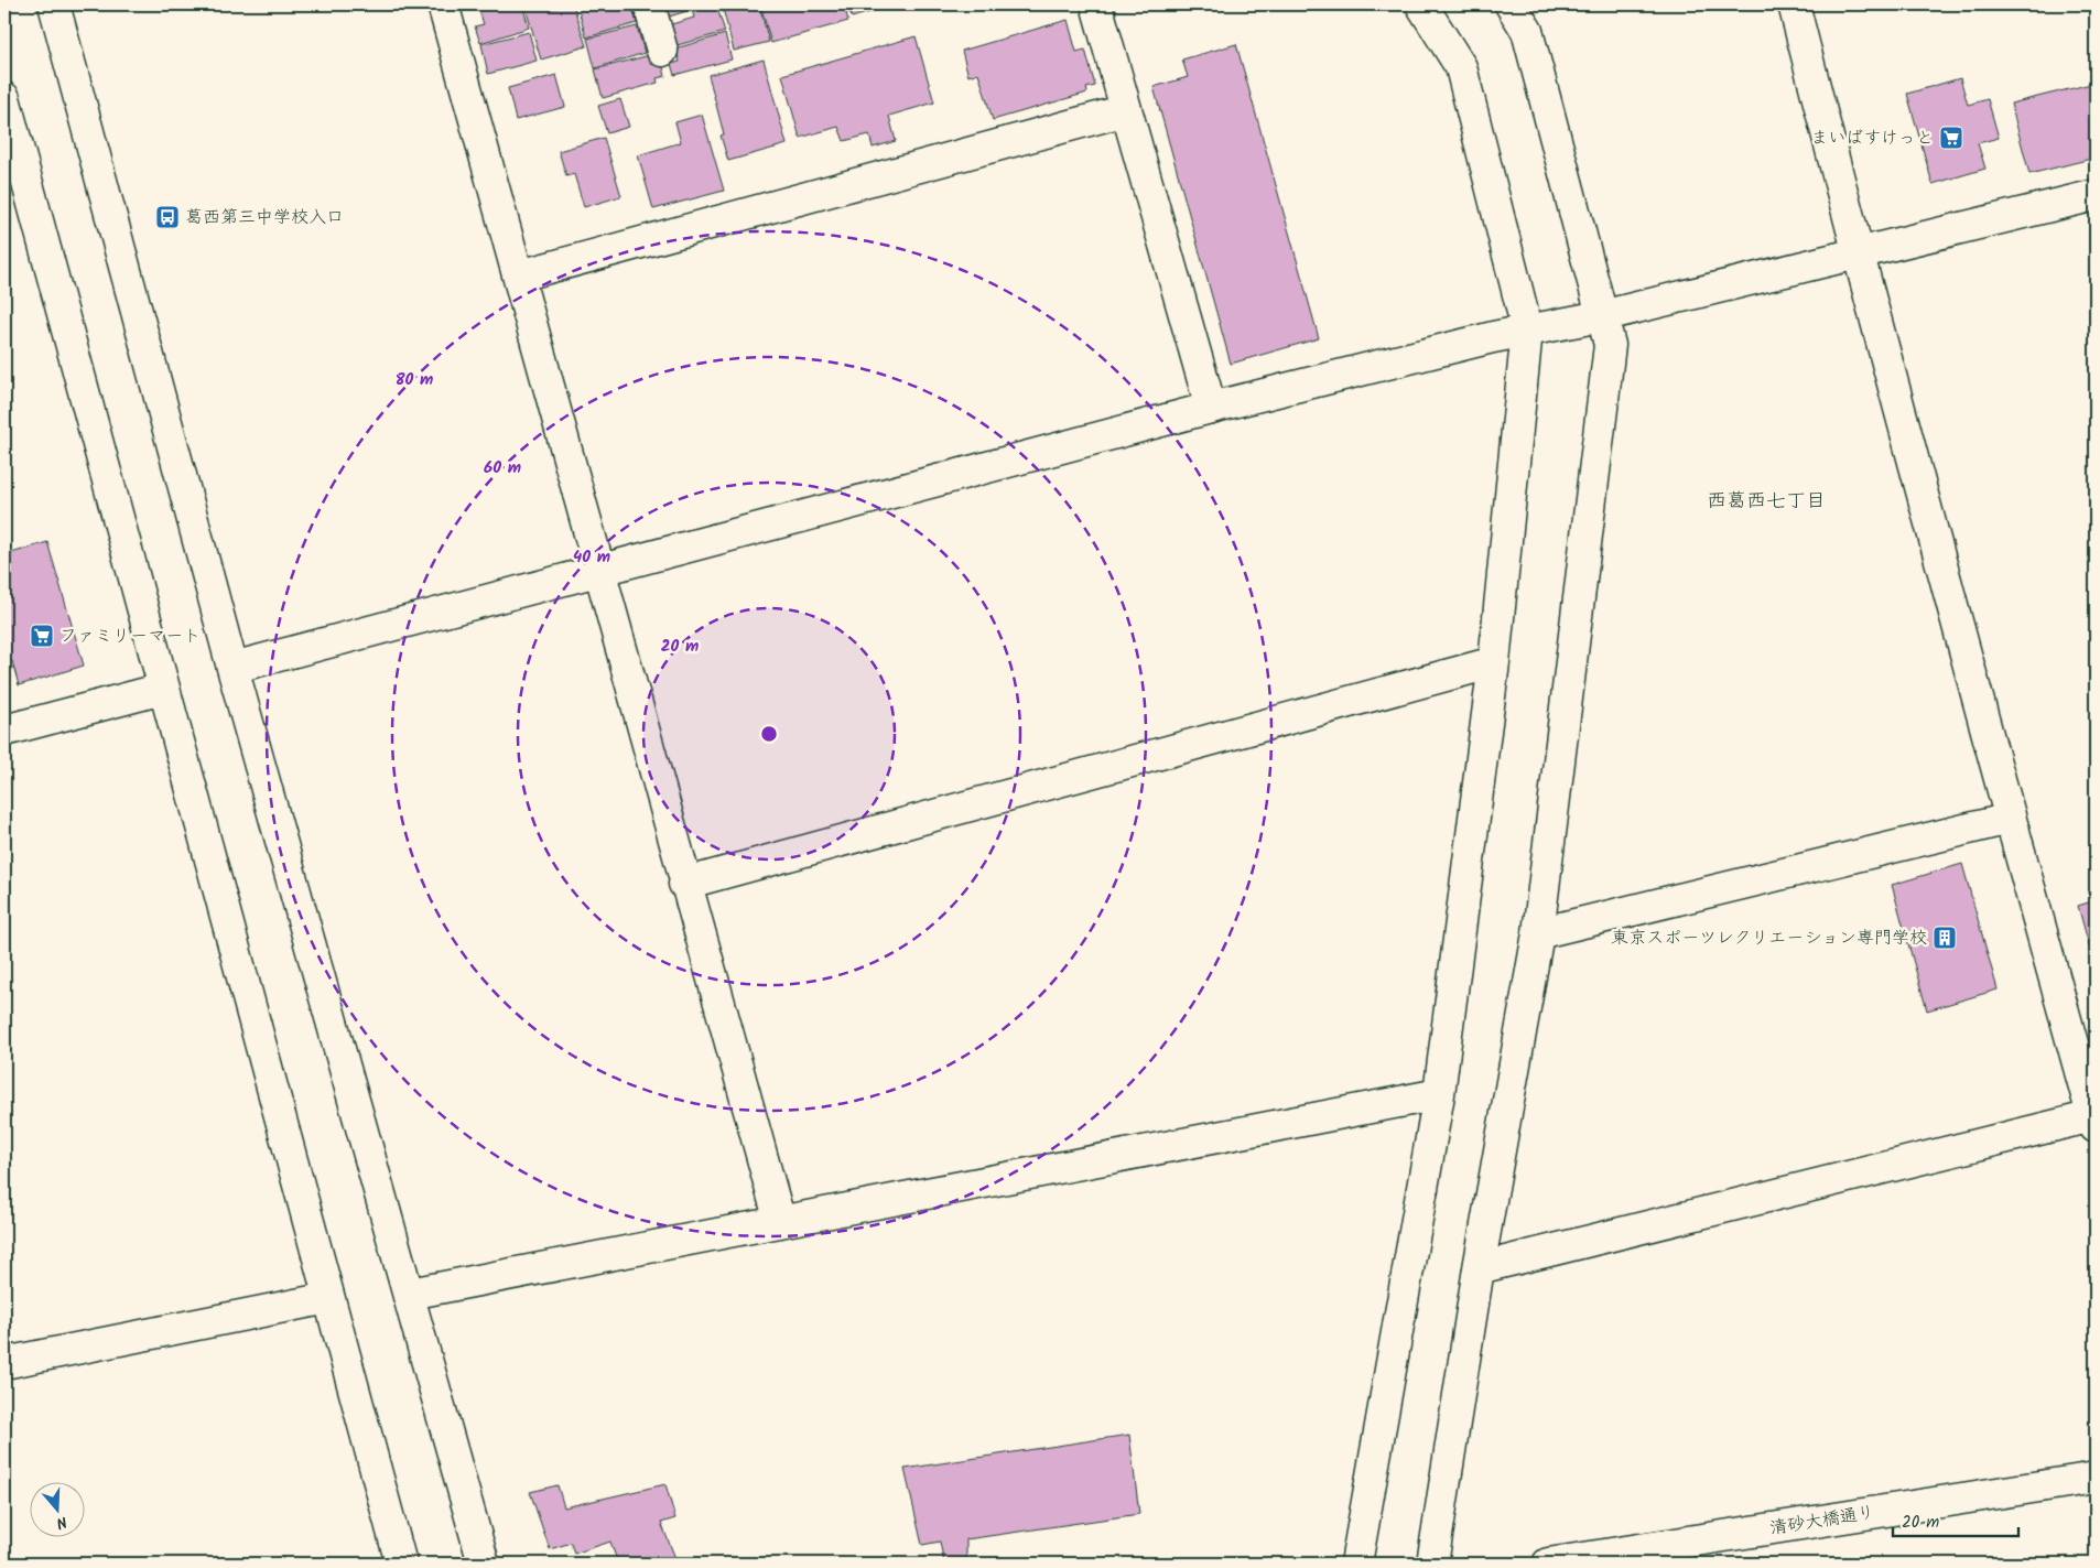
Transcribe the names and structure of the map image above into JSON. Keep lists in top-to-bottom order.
{
  "streets": {
    "street": ["清砂大橋通り"]
  },
  "districts": ["西葛西七丁目"],
  "places": {
    "supermarket": ["まいばすけっと", "ファミリーマート"],
    "bus stop": ["葛西第三中学校入口"],
    "building": ["東京スポーツレクリエーション専門学校"]
  },
  "scale_bar": "20 m",
  "north": "bottom",
  "rings": [
    "80 m",
    "60 m",
    "40 m",
    "20 m"
  ]
}
